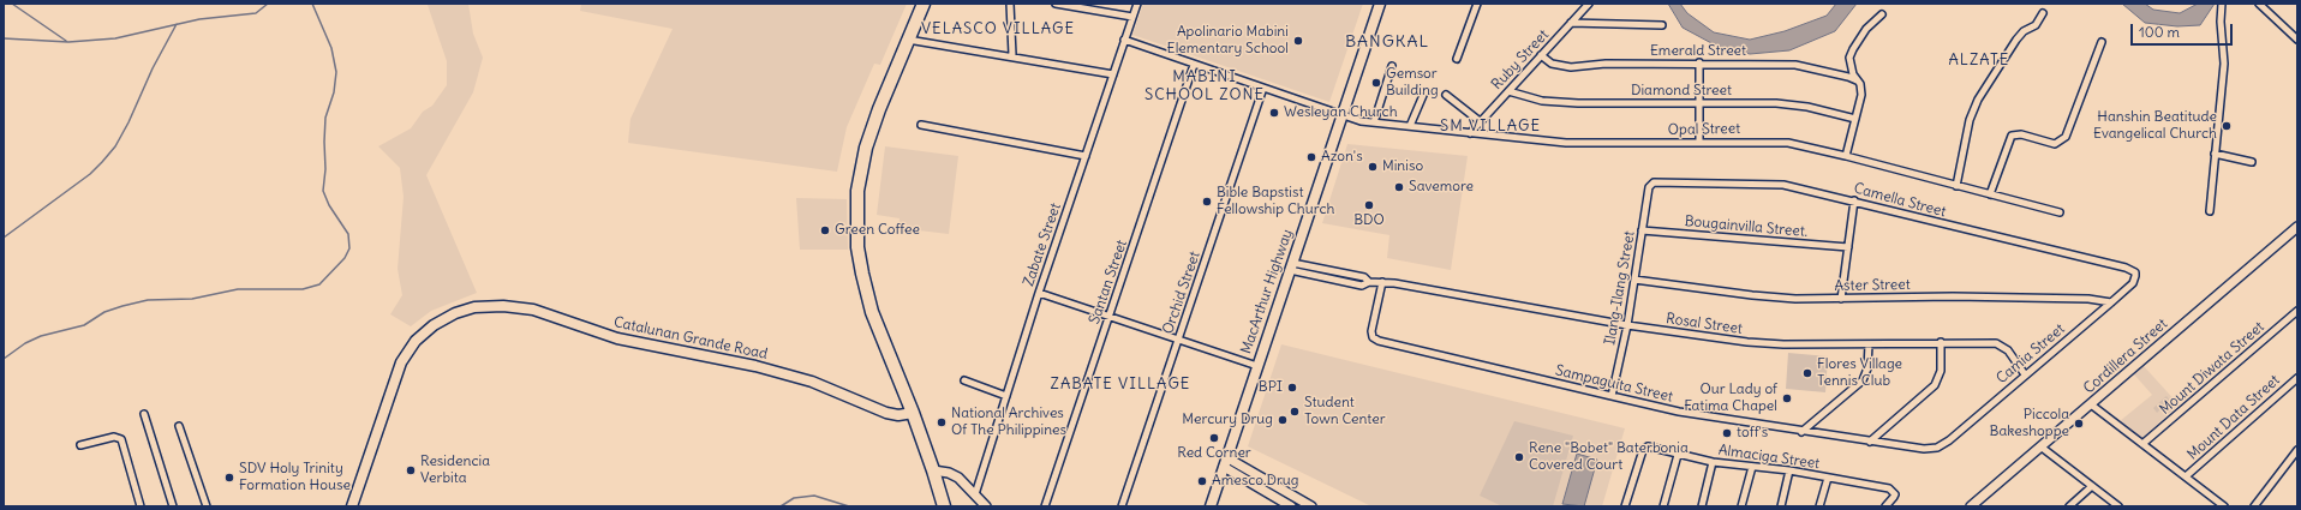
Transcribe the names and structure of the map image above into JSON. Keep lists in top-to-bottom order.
{
  "streets": {
    "main road": ["MacArthur Highway", "Catalunan Grande Road"],
    "street": [
      "Emerald Street",
      "Ruby Street",
      "Diamond Street",
      "Opal Street",
      "Camella Street",
      "Bougainvilla Street.",
      "Zabate Street",
      "Santan Street",
      "Aster Street",
      "Ilang-Ilang Street",
      "Orchid Street",
      "Rosal Street",
      "Camia Street",
      "Cordillera Street",
      "Mount Diwata Street",
      "Sampaguita Street",
      "Mount Data Street",
      "Almaciga Street"
    ]
  },
  "crossings": [
    ["Emerald Street", "Ruby Street"],
    ["Ruby Street", "Diamond Street"],
    ["Ruby Street", "Opal Street"],
    ["Opal Street", "Zabate Street"],
    ["Opal Street", "Santan Street"],
    ["Opal Street", "MacArthur Highway"],
    ["Opal Street", "Orchid Street"],
    ["Camella Street", "Ilang-Ilang Street"],
    ["Camella Street", "Camia Street"],
    ["Bougainvilla Street.", "Ilang-Ilang Street"],
    ["Aster Street", "Ilang-Ilang Street"],
    ["Aster Street", "Camia Street"],
    ["Ilang-Ilang Street", "Rosal Street"],
    ["Ilang-Ilang Street", "Sampaguita Street"],
    ["MacArthur Highway", "Rosal Street"],
    ["Rosal Street", "Camia Street"],
    ["Rosal Street", "Sampaguita Street"],
    ["Camia Street", "Sampaguita Street"]
  ],
  "districts": [
    "VELASCO VILLAGE",
    "BANGKAL",
    "ALZATE",
    "MABINI SCHOOL ZONE",
    "SM VILLAGE",
    "ZABATE VILLAGE"
  ],
  "places": [
    "Apolinario Mabini Elementary School",
    "Gemsor Building",
    "Wesleyan Church",
    "Hanshin Beatitude Evangelical Church",
    "Azon's",
    "Miniso",
    "Savemore",
    "Bible Bapstist Fellowship Church",
    "BDO",
    "Green Coffee",
    "Flores Village Tennis Club",
    "BPI",
    "Our Lady of Fatima Chapel",
    "Student Town Center",
    "Mercury Drug",
    "National Archives Of The Philippines",
    "Piccola Bakeshoppe",
    "toff's",
    "Red Corner",
    "Rene \"Bobet\" Baterbonia Covered Court",
    "Residencia Verbita",
    "SDV Holy Trinity Formation House",
    "Amesco.Drug"
  ],
  "scale_bar": "100 m"
}
